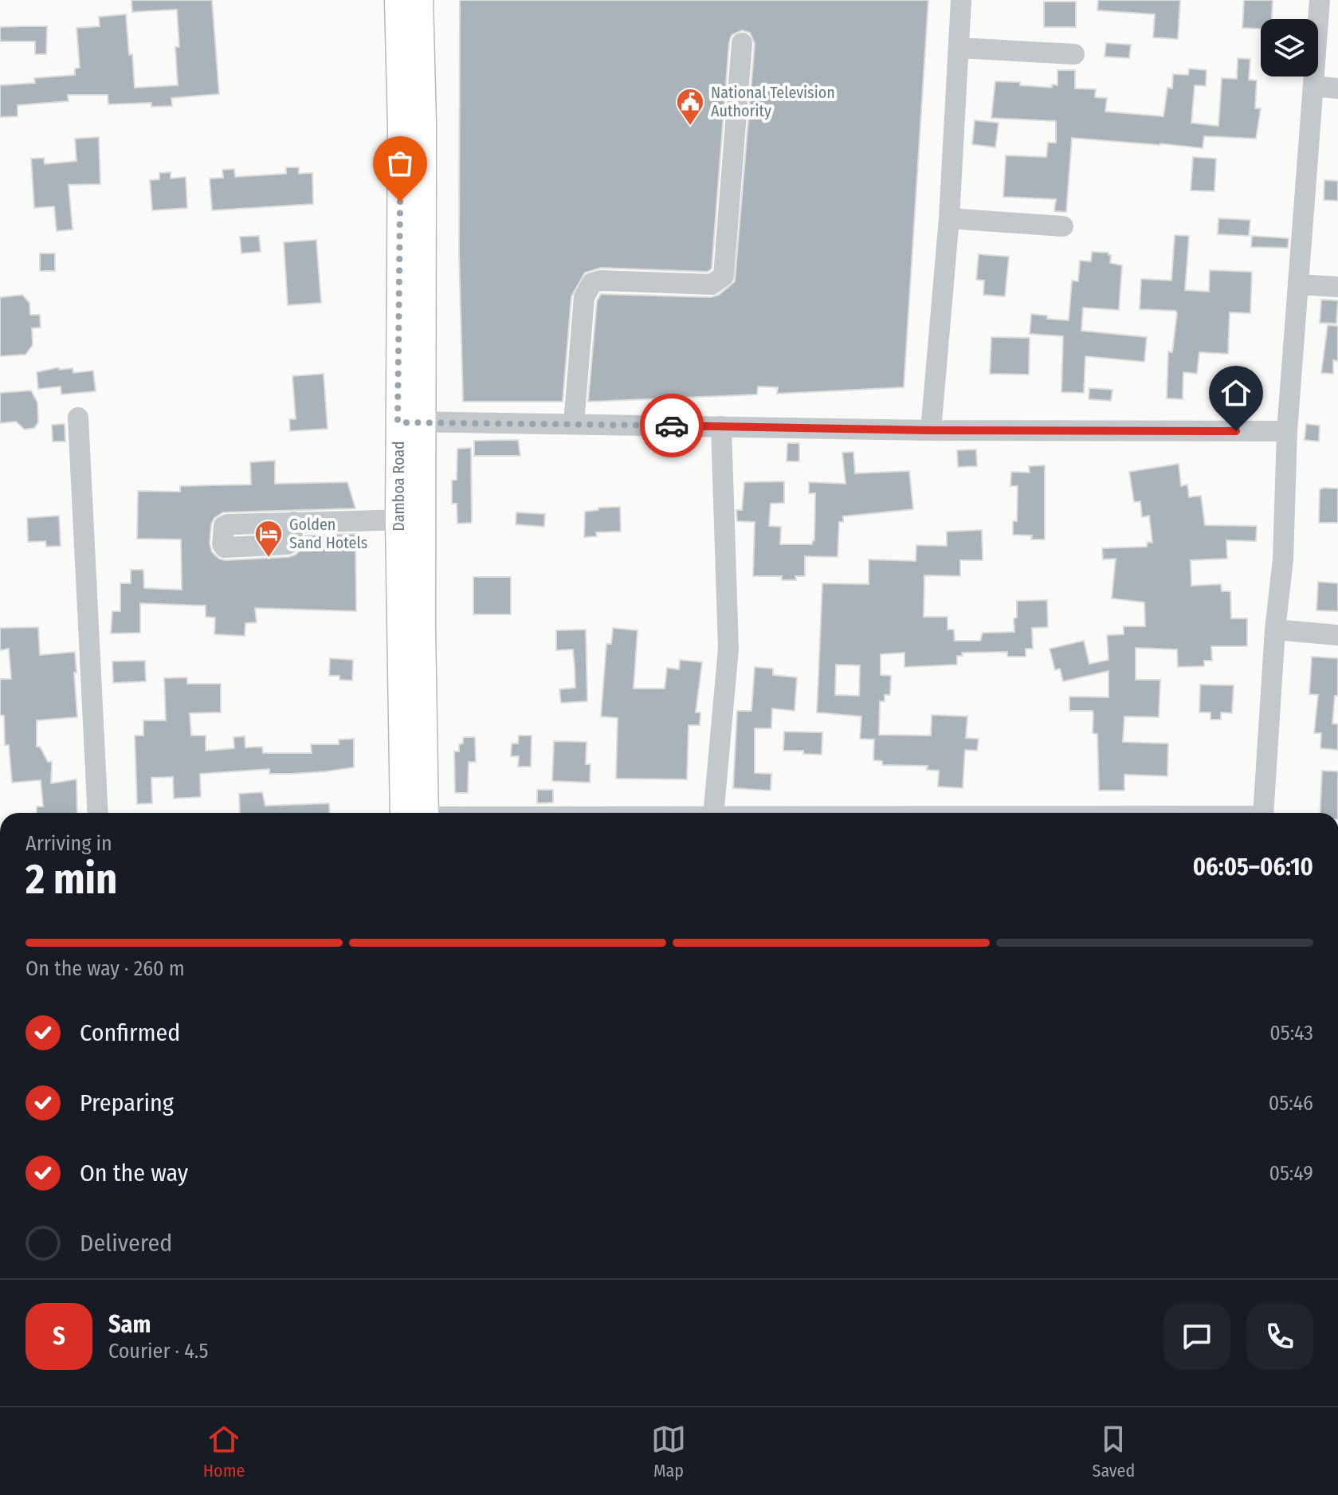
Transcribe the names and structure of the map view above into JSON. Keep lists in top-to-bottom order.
{
  "streets": {
    "main road": ["Damboa Road"]
  },
  "places": {
    "public building": ["National Television Authority"],
    "hotel": ["Golden Sand Hotels"]
  },
  "page": {
    "heading": ["2 min", "Arriving in", "06:05–06:10"],
    "panel": ["Sam", "Courier · 4.5"],
    "bar": "On the way · 260 m",
    "list": [
      ["Confirmed", "05:43"],
      ["Preparing", "05:46"],
      ["On the way", "05:49"],
      "Delivered"
    ],
    "round": "S",
    "tabs": ["Home", "Map", "Saved"]
  }
}
